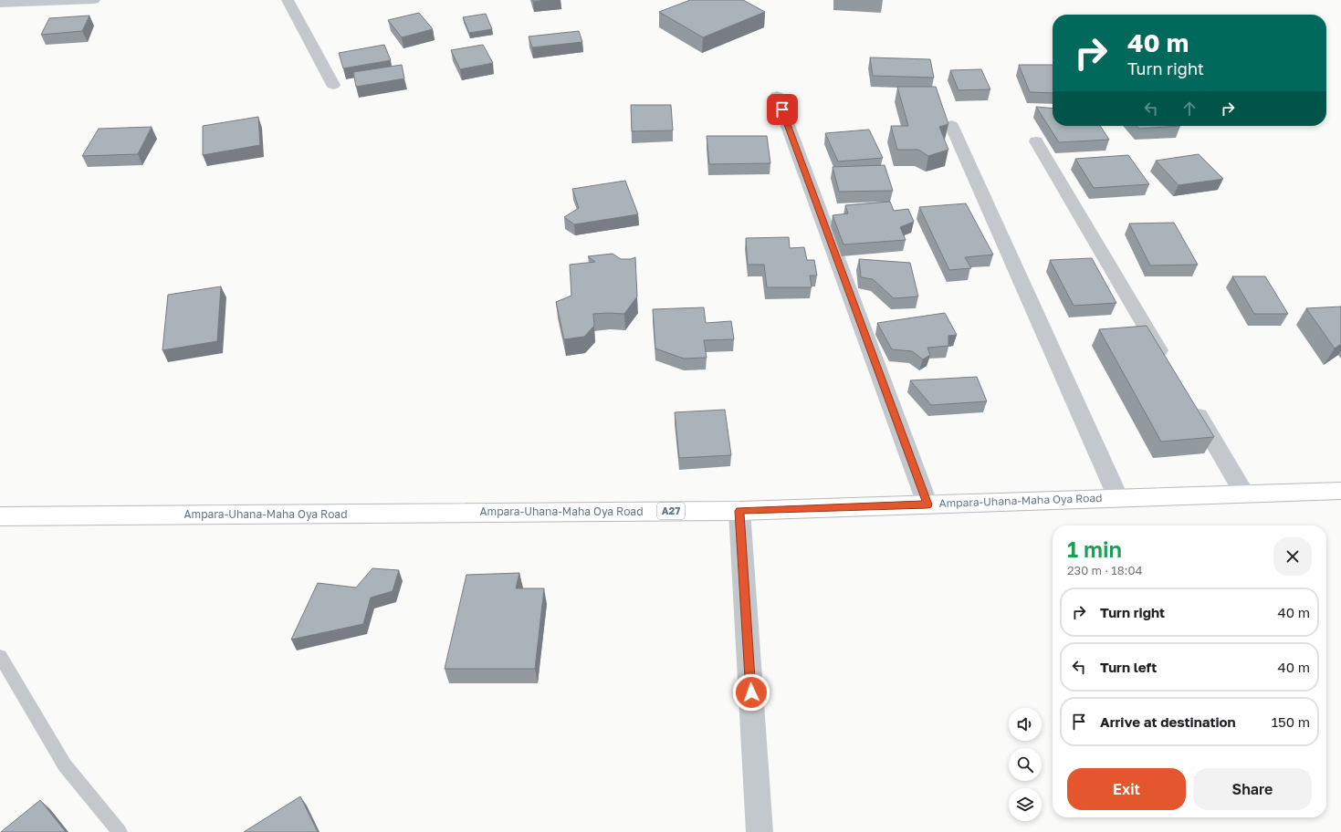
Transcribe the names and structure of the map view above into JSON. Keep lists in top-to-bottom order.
{
  "streets": {
    "highway": ["Ampara-Uhana-Maha Oya Road", "A27"]
  },
  "page": {
    "turn": ["40 m", "Turn right"],
    "heading": ["1 min", "230 m · 18:04"],
    "list": [
      {
        "name": "Turn right",
        "value": "40 m"
      },
      {
        "name": "Turn left",
        "value": "40 m"
      },
      {
        "name": "Arrive at destination",
        "value": "150 m"
      }
    ],
    "buttons": ["Exit", "Share"]
  }
}
